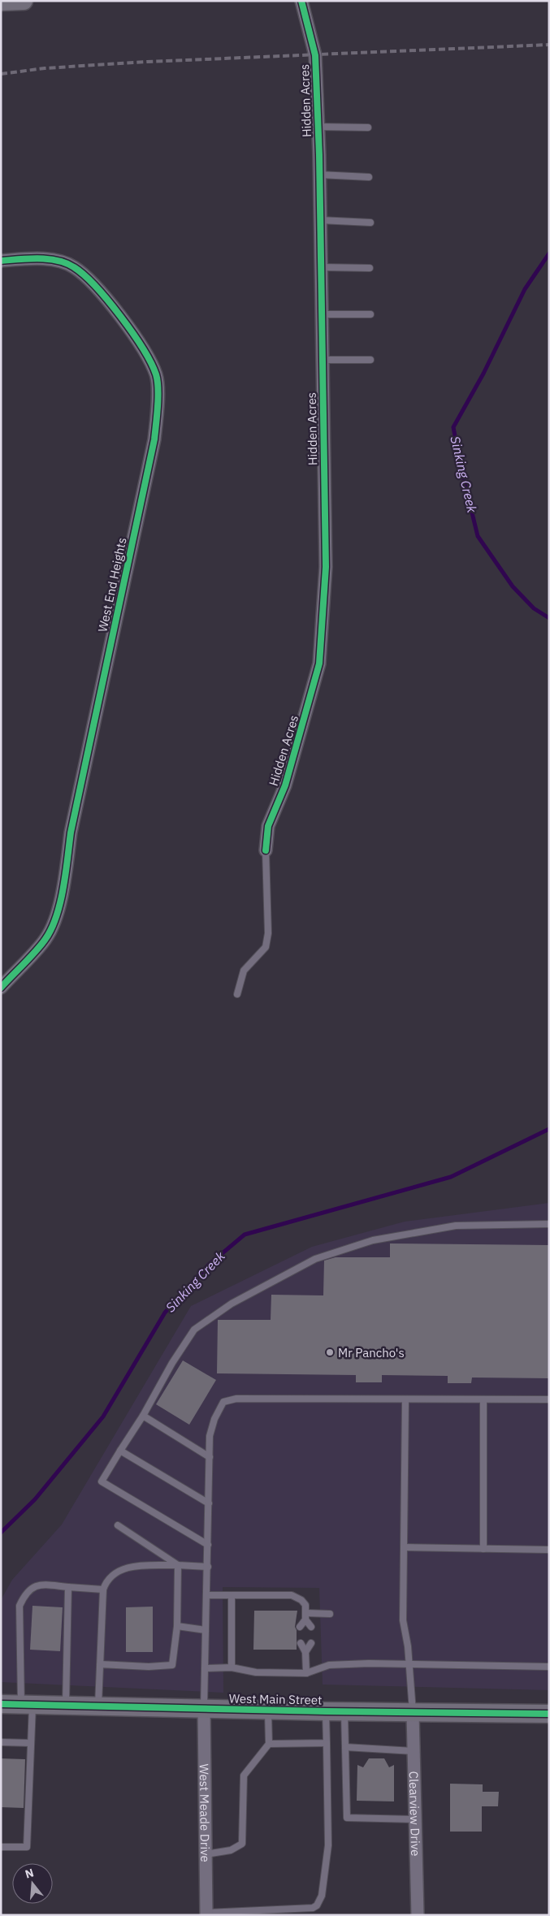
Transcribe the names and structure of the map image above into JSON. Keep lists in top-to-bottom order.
{
  "streets": {
    "main road": ["West Main Street"],
    "street": [
      "Hidden Acres",
      "West End Heights",
      "West Meade Drive",
      "Clearview Drive"
    ]
  },
  "crossings": [
    ["West Main Street", "West Meade Drive"],
    ["West Main Street", "Clearview Drive"]
  ],
  "water": ["Sinking Creek"],
  "places": ["Mr Pancho's"],
  "north": "top"
}
